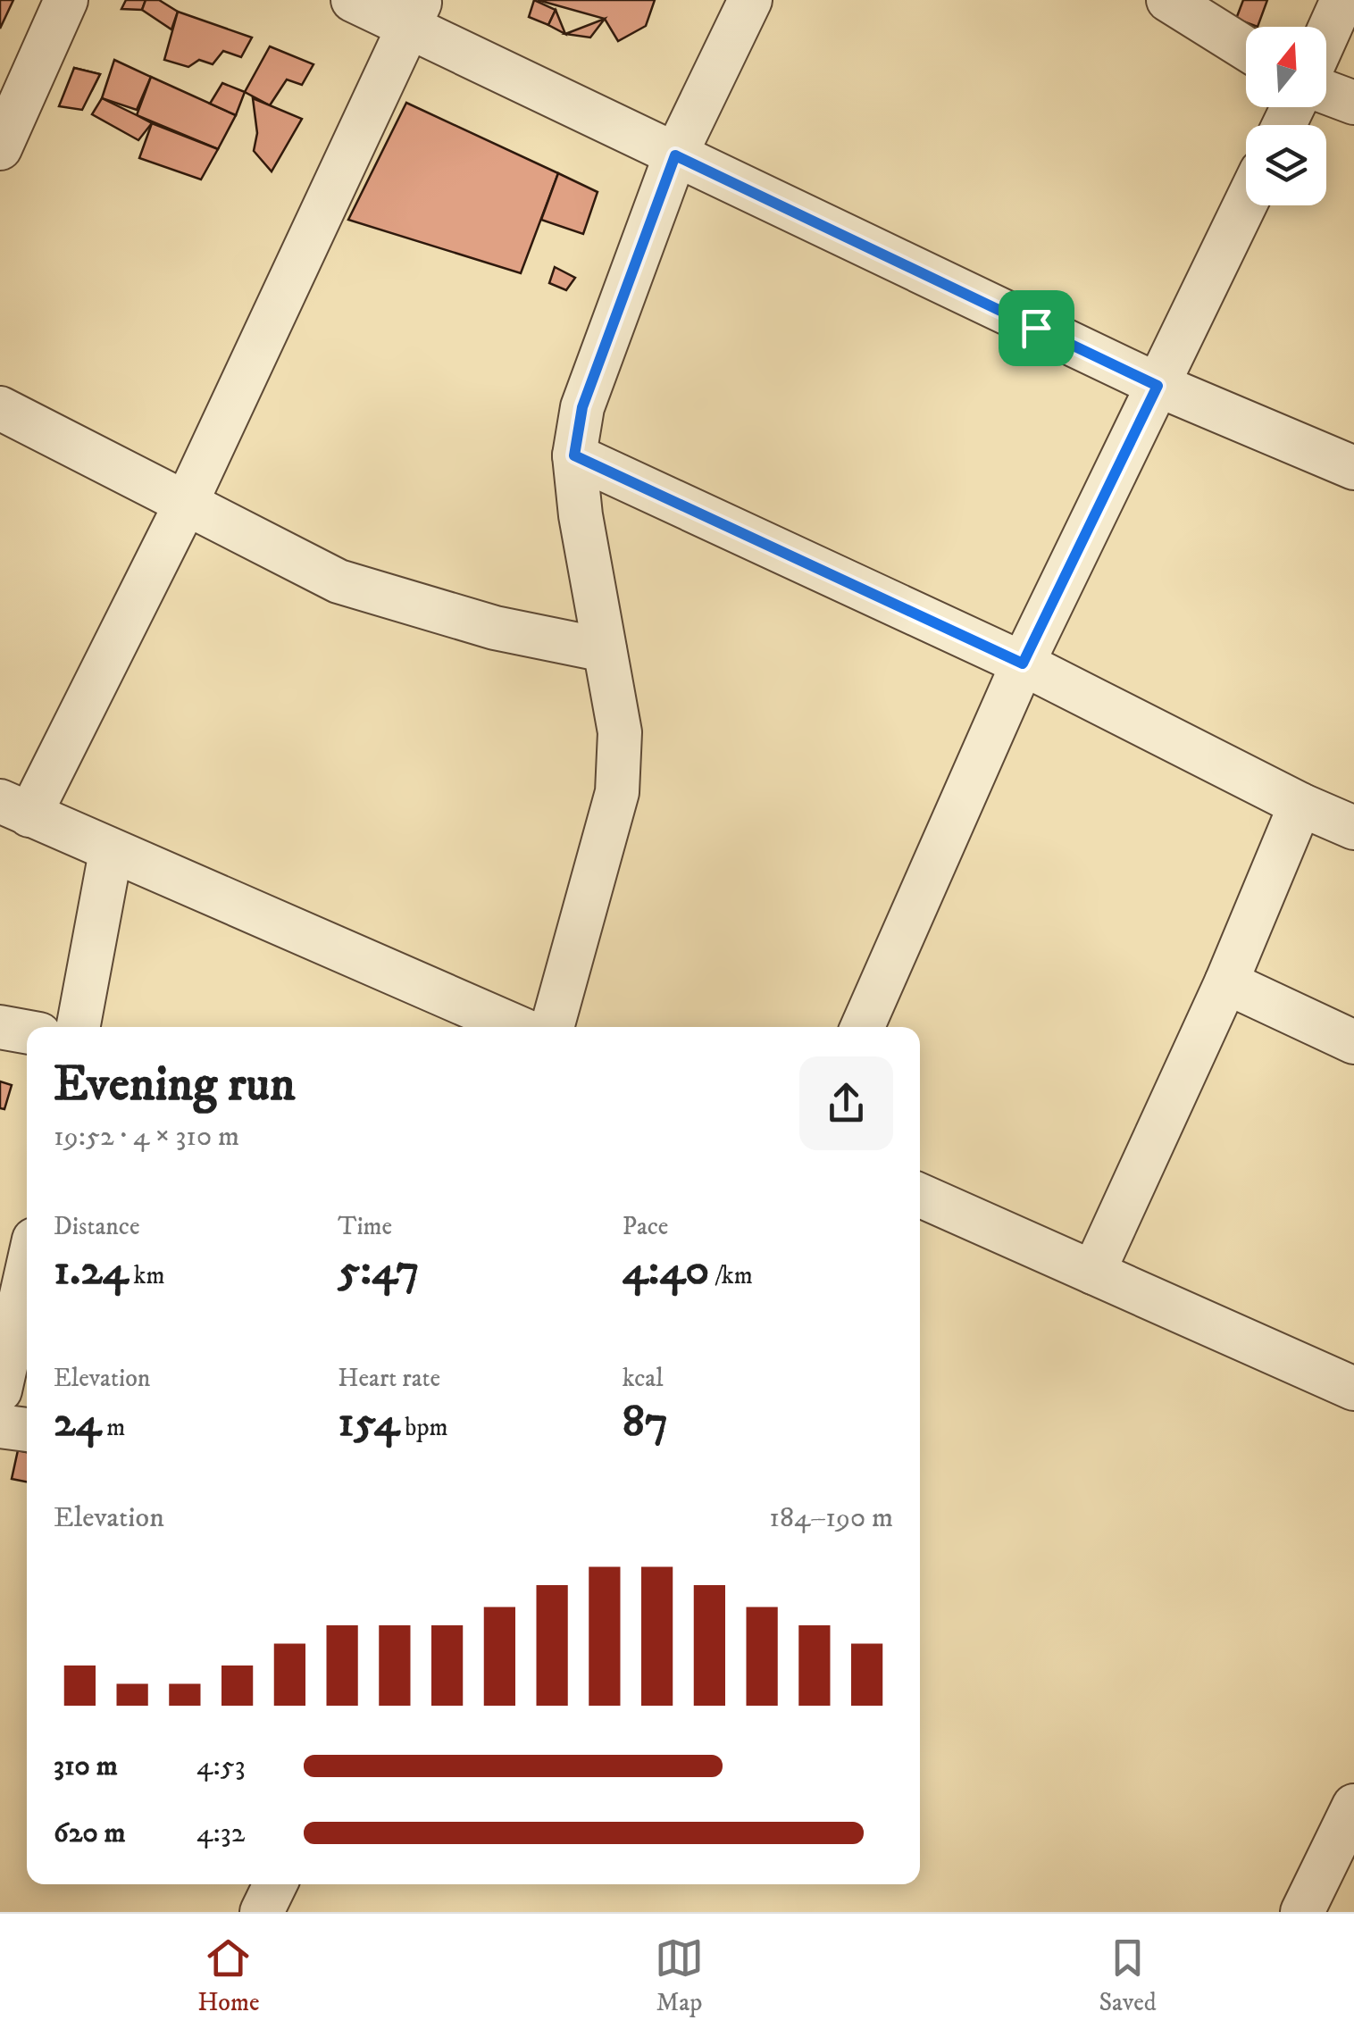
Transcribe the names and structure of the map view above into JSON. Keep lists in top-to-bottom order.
{
  "north": "top",
  "page": {
    "heading": ["Evening run", "19:52 · 4 × 310 m"],
    "stats": [
      ["Distance", "1.24 km"],
      ["Time", "5:47"],
      ["Pace", "4:40 /km"],
      ["Elevation", "24 m"],
      ["Heart rate", "154 bpm"],
      ["kcal", "87"]
    ],
    "chart": ["Elevation", "184–190 m"],
    "list": [
      {
        "name": "310 m",
        "note": "4:53"
      },
      {
        "name": "620 m",
        "note": "4:32"
      }
    ],
    "tabs": ["Home", "Map", "Saved"]
  }
}
